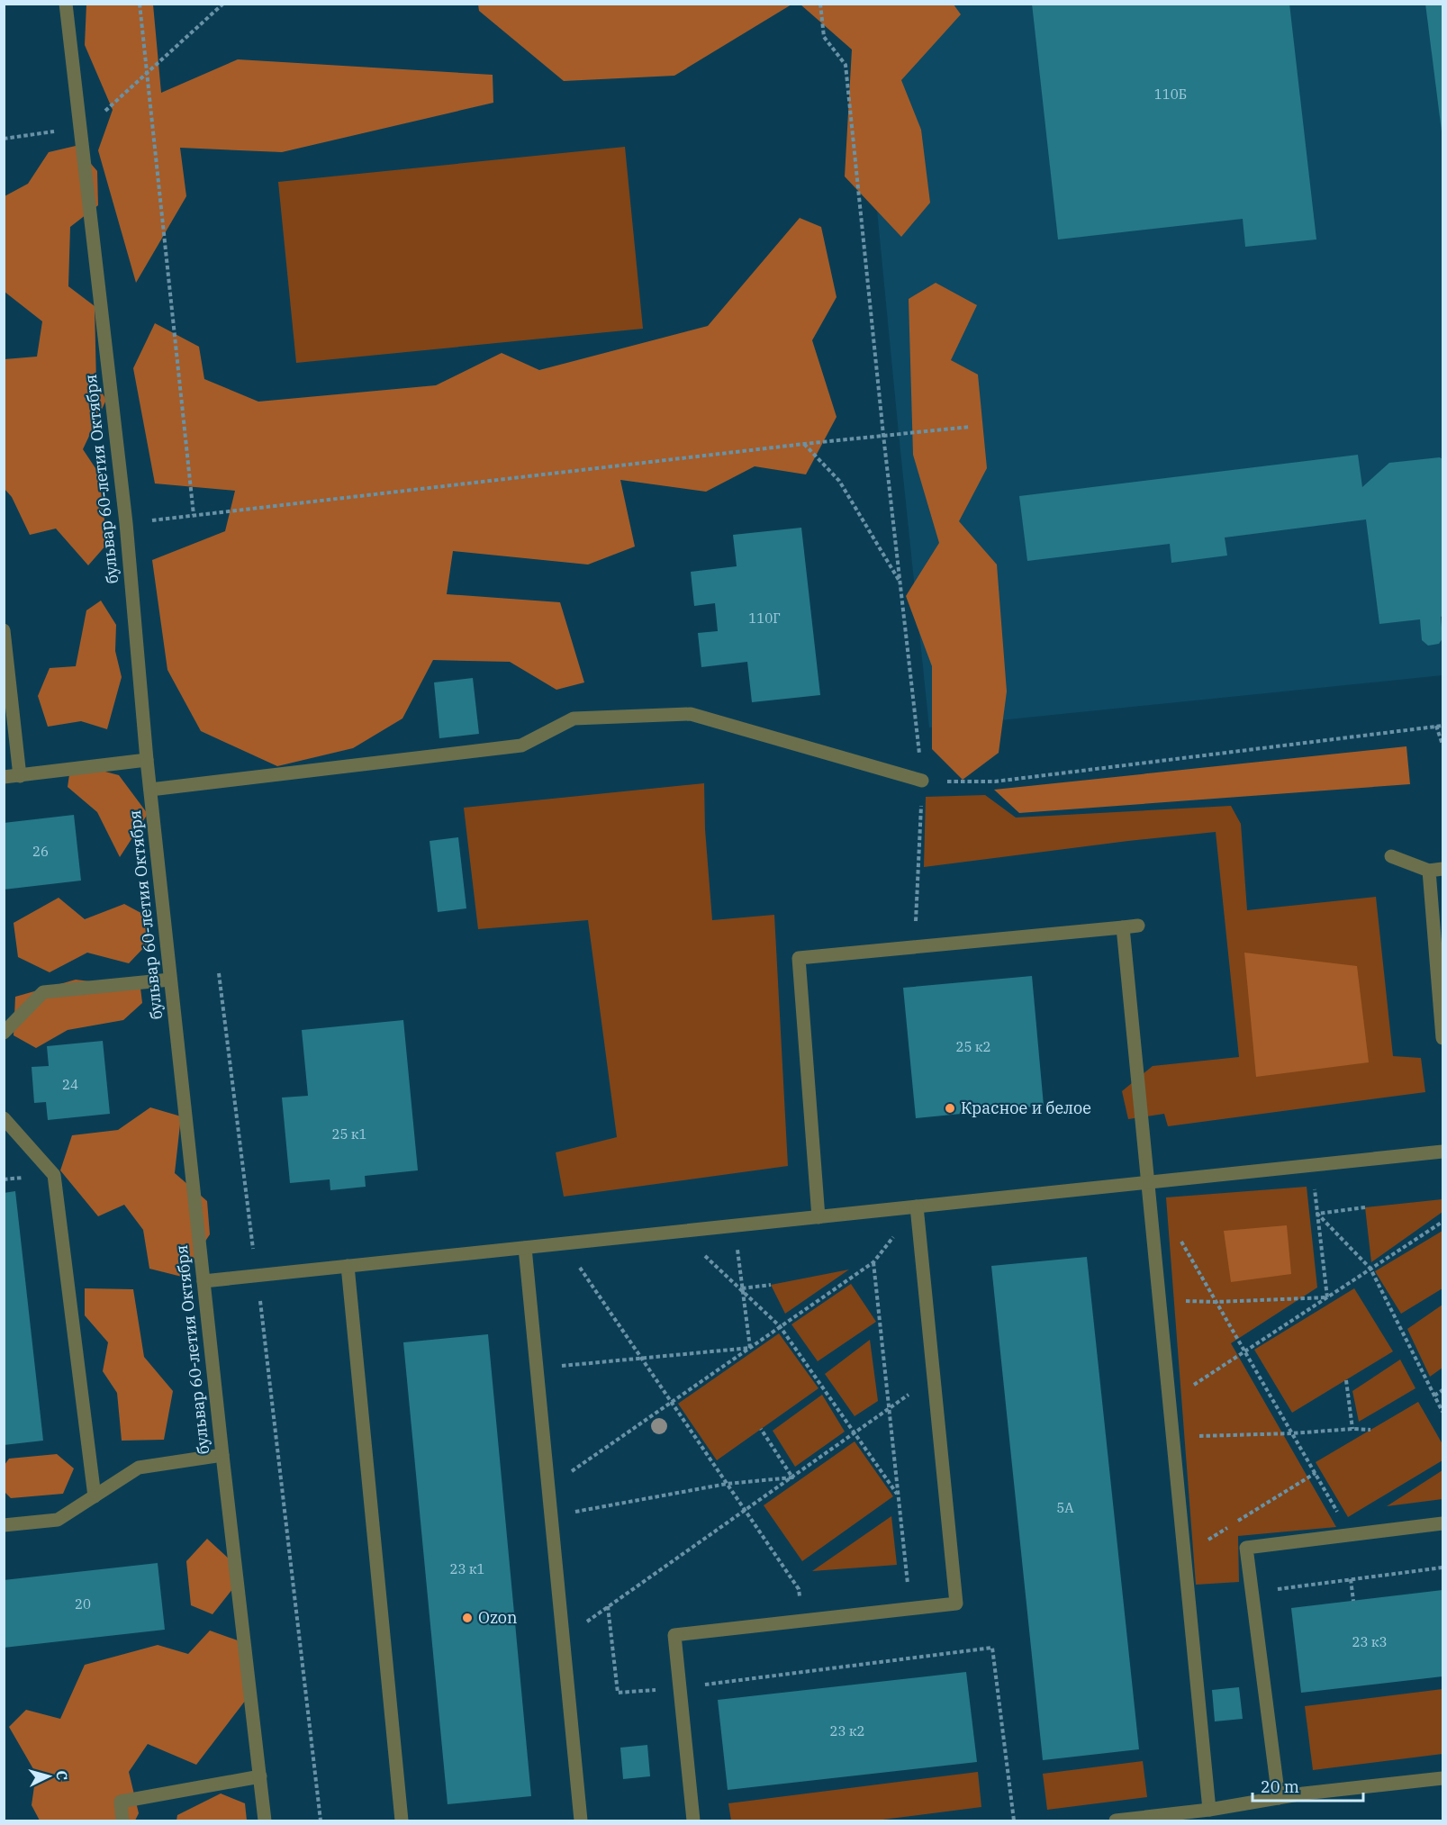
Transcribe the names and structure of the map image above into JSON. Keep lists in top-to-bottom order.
{
  "streets": {
    "street": ["бульвар 60-летия Октября"]
  },
  "places": ["Красное и белое", "Ozon"],
  "house_numbers": [
    "110Б",
    "110Г",
    "26",
    "25 к2",
    "24",
    "25 к1",
    "5А",
    "23 к1",
    "20",
    "23 к3",
    "23 к2"
  ],
  "scale_bar": "20 m",
  "north": "right"
}
